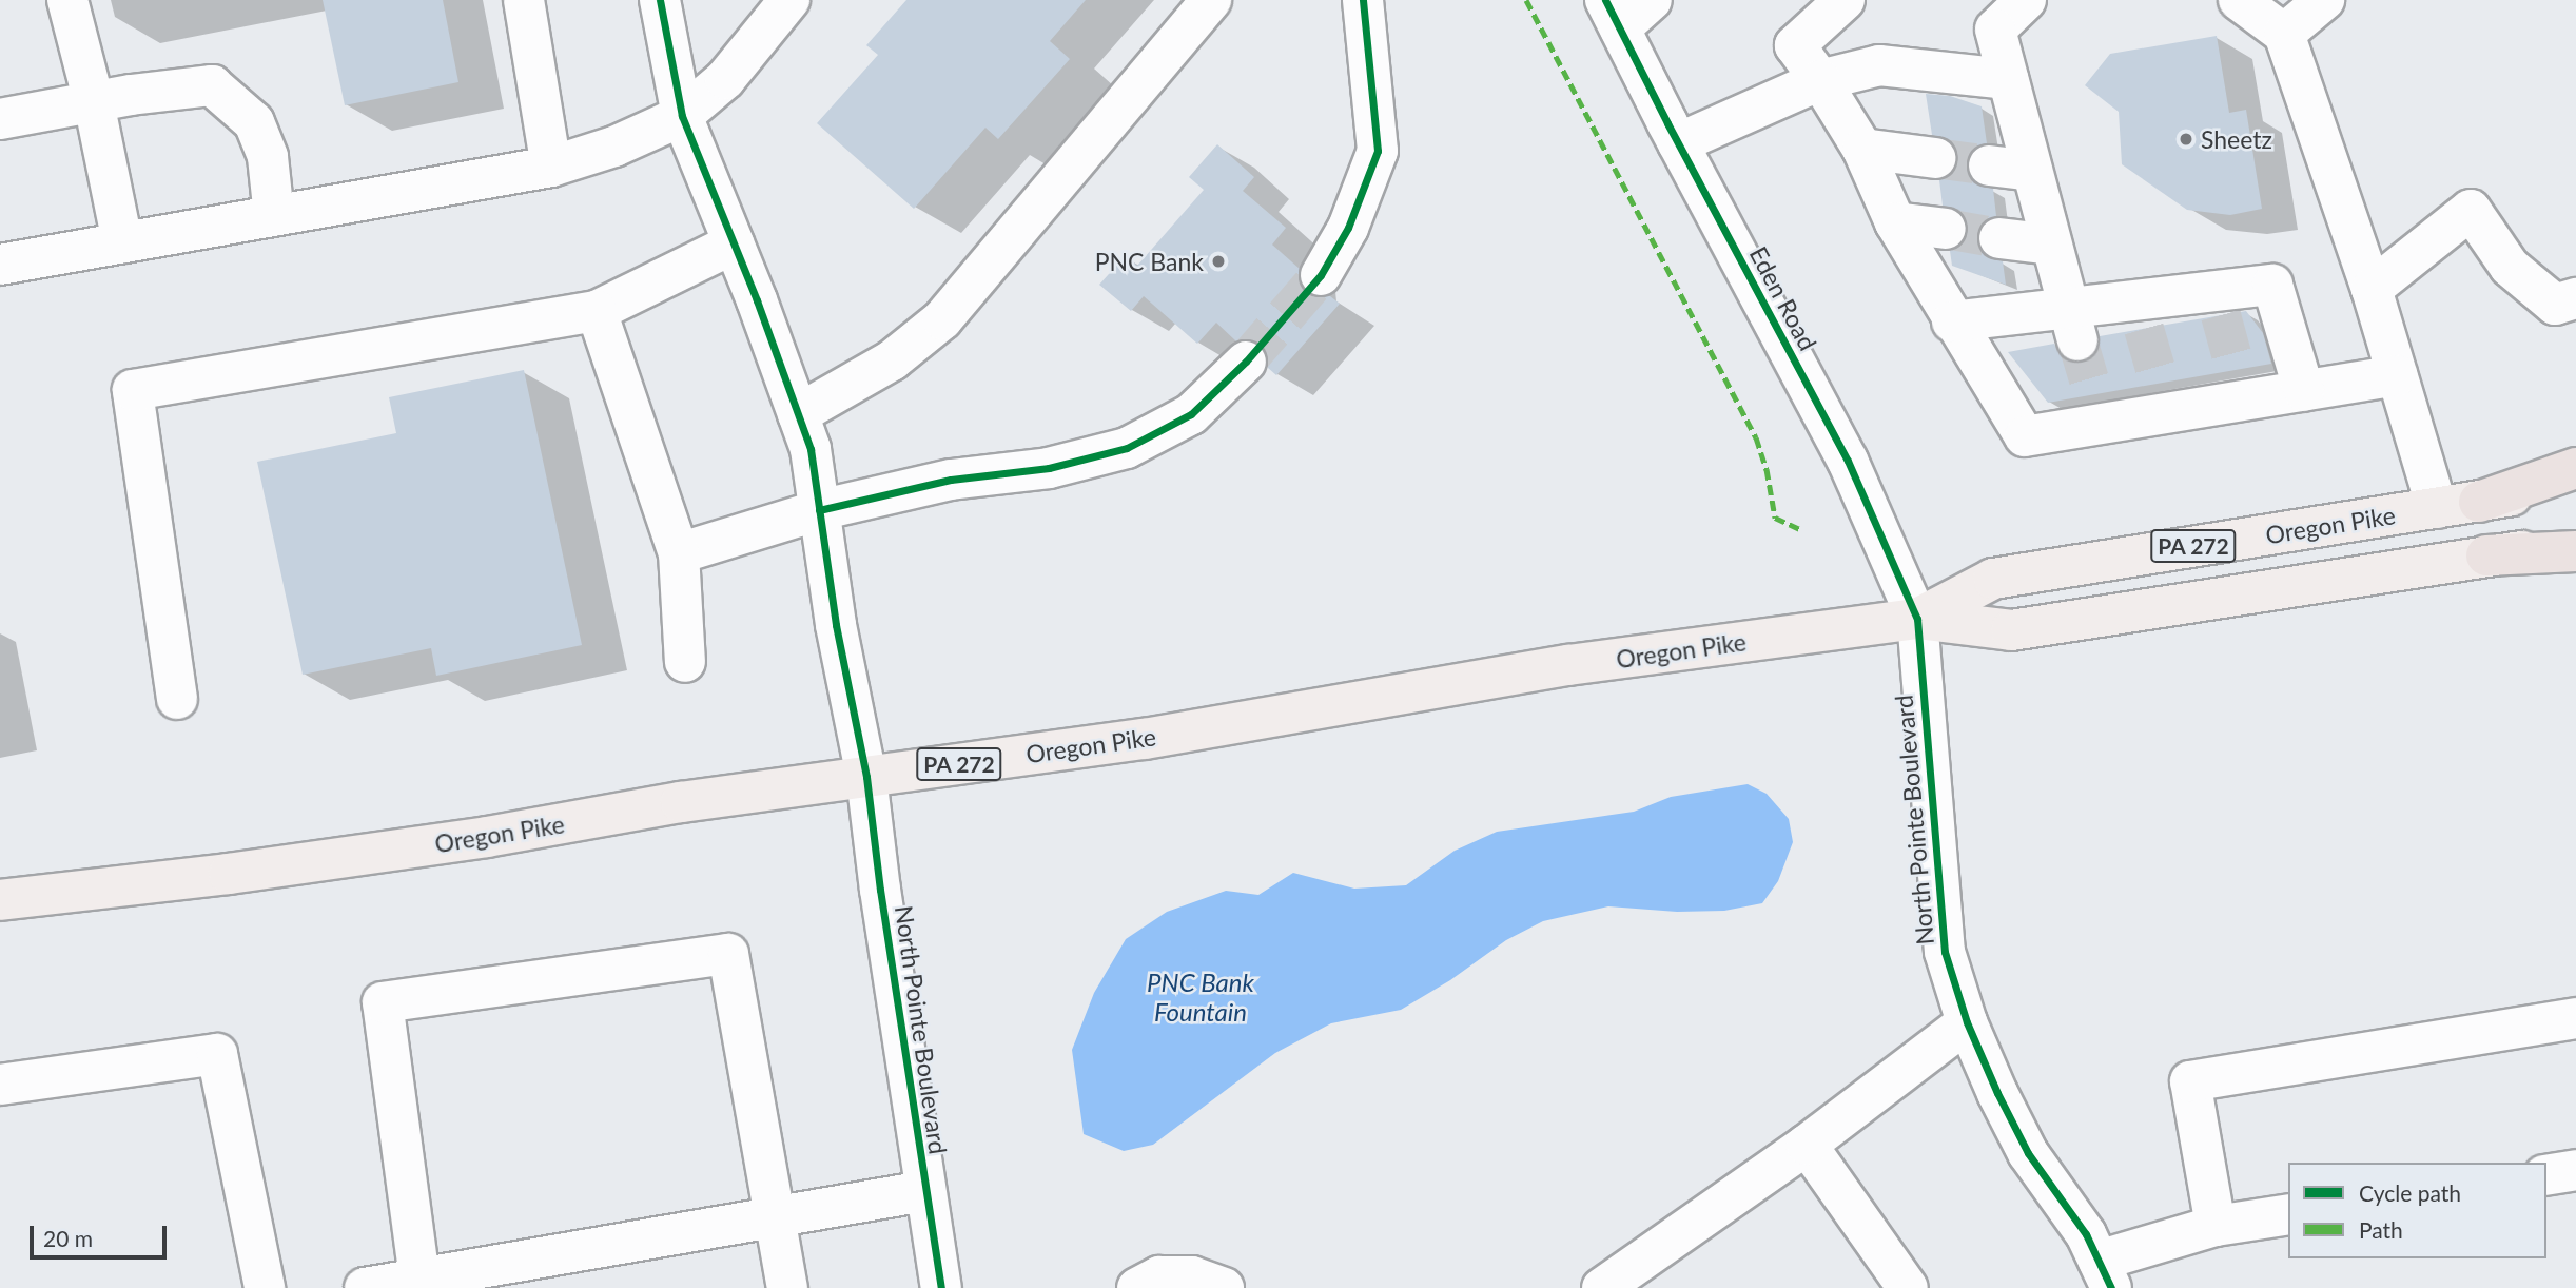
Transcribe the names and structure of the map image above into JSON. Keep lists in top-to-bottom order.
{
  "streets": {
    "main road": ["Oregon Pike", "PA 272"],
    "street": ["Eden Road", "North Pointe Boulevard"]
  },
  "crossings": [
    ["Eden Road", "Oregon Pike"],
    ["Eden Road", "North Pointe Boulevard"],
    ["Oregon Pike", "North Pointe Boulevard"]
  ],
  "water": ["PNC Bank Fountain"],
  "places": ["Sheetz", "PNC Bank"],
  "legend": ["Cycle path", "Path"],
  "scale_bar": "20 m"
}
